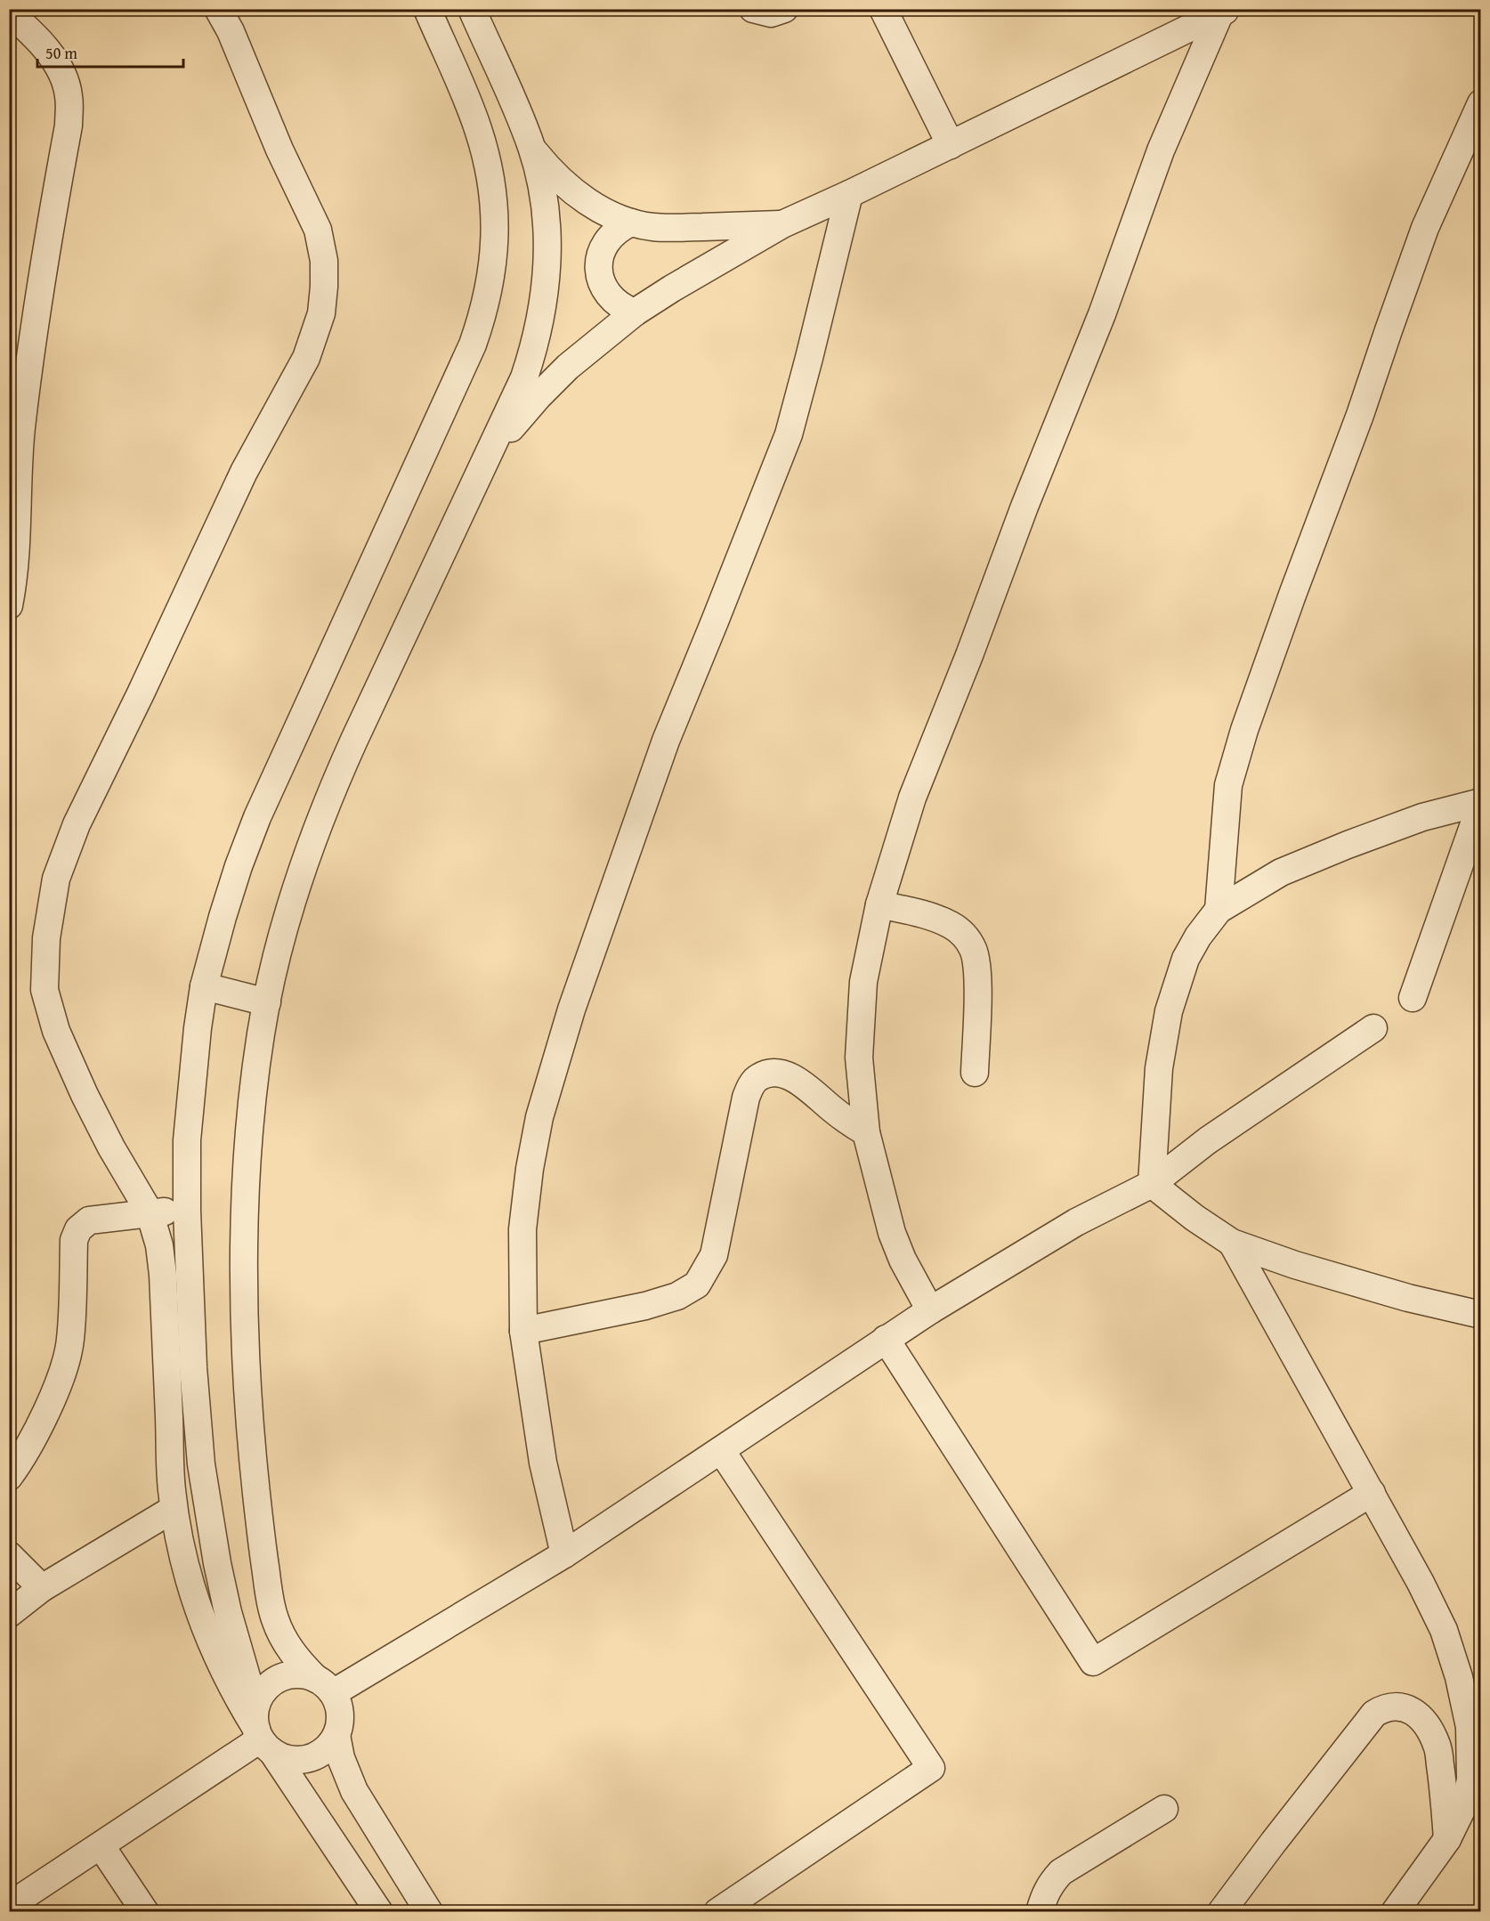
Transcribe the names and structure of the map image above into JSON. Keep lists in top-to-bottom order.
{
  "scale_bar": "50 m"
}
